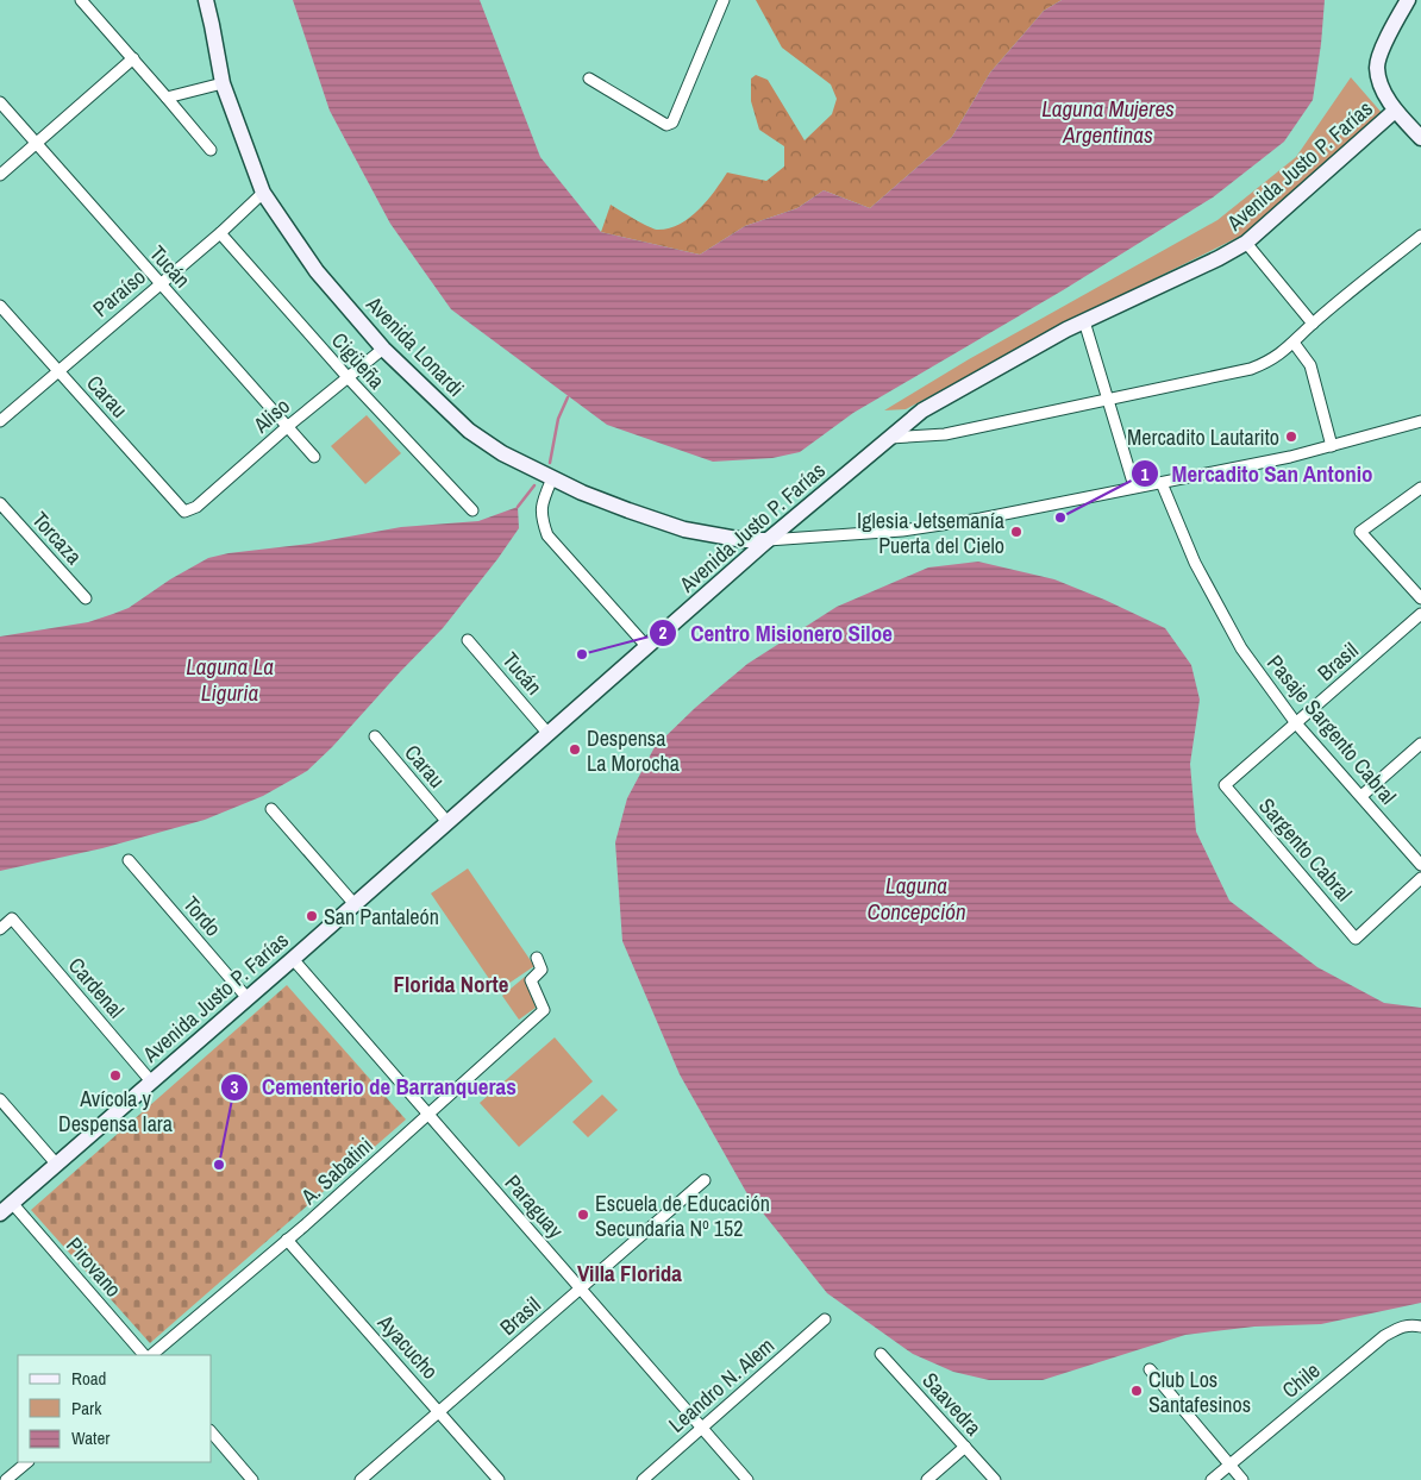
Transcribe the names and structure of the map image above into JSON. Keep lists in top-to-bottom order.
{
  "streets": {
    "street": [
      "Avenida Justo P. Farías",
      "Tucán",
      "Paraíso",
      "Avenida Lonardi",
      "Cigüeña",
      "Carau",
      "Aliso",
      "Torcaza",
      "Brasil",
      "Pasaje Sargento Cabral",
      "Sargento Cabral",
      "Tordo",
      "Cardenal",
      "A. Sabatini",
      "Paraguay",
      "Pirovano",
      "Ayacucho",
      "Chile",
      "Leandro N. Alem",
      "Saavedra"
    ]
  },
  "crossings": [
    ["Avenida Justo P. Farías", "Tucán"],
    ["Avenida Justo P. Farías", "Avenida Lonardi"],
    ["Avenida Justo P. Farías", "Carau"],
    ["Avenida Justo P. Farías", "Tordo"],
    ["Avenida Justo P. Farías", "Cardenal"],
    ["Avenida Justo P. Farías", "Paraguay"],
    ["Avenida Justo P. Farías", "Pirovano"],
    ["Tucán", "Paraíso"],
    ["Tucán", "Aliso"],
    ["Paraíso", "Avenida Lonardi"],
    ["Paraíso", "Cigüeña"],
    ["Paraíso", "Carau"],
    ["Avenida Lonardi", "Aliso"],
    ["Cigüeña", "Aliso"],
    ["Carau", "Aliso"],
    ["Brasil", "Pasaje Sargento Cabral"],
    ["Brasil", "Sargento Cabral"],
    ["Brasil", "Paraguay"],
    ["Brasil", "Ayacucho"],
    ["A. Sabatini", "Paraguay"],
    ["A. Sabatini", "Ayacucho"],
    ["Paraguay", "Leandro N. Alem"]
  ],
  "districts": ["Florida Norte", "Villa Florida"],
  "water": ["Laguna Mujeres Argentinas", "Laguna La Liguria", "Laguna Concepción"],
  "places": [
    "Mercadito Lautarito",
    "Mercadito San Antonio",
    "Iglesia Jetsemanía Puerta del Cielo",
    "Centro Misionero Siloe",
    "Despensa La Morocha",
    "San Pantaleón",
    "Avícola y Despensa Iara",
    "Cementerio de Barranqueras",
    "Escuela de Educación Secundaria Nº 152",
    "Club Los Santafesinos"
  ],
  "legend": ["Road", "Park", "Water"]
}
